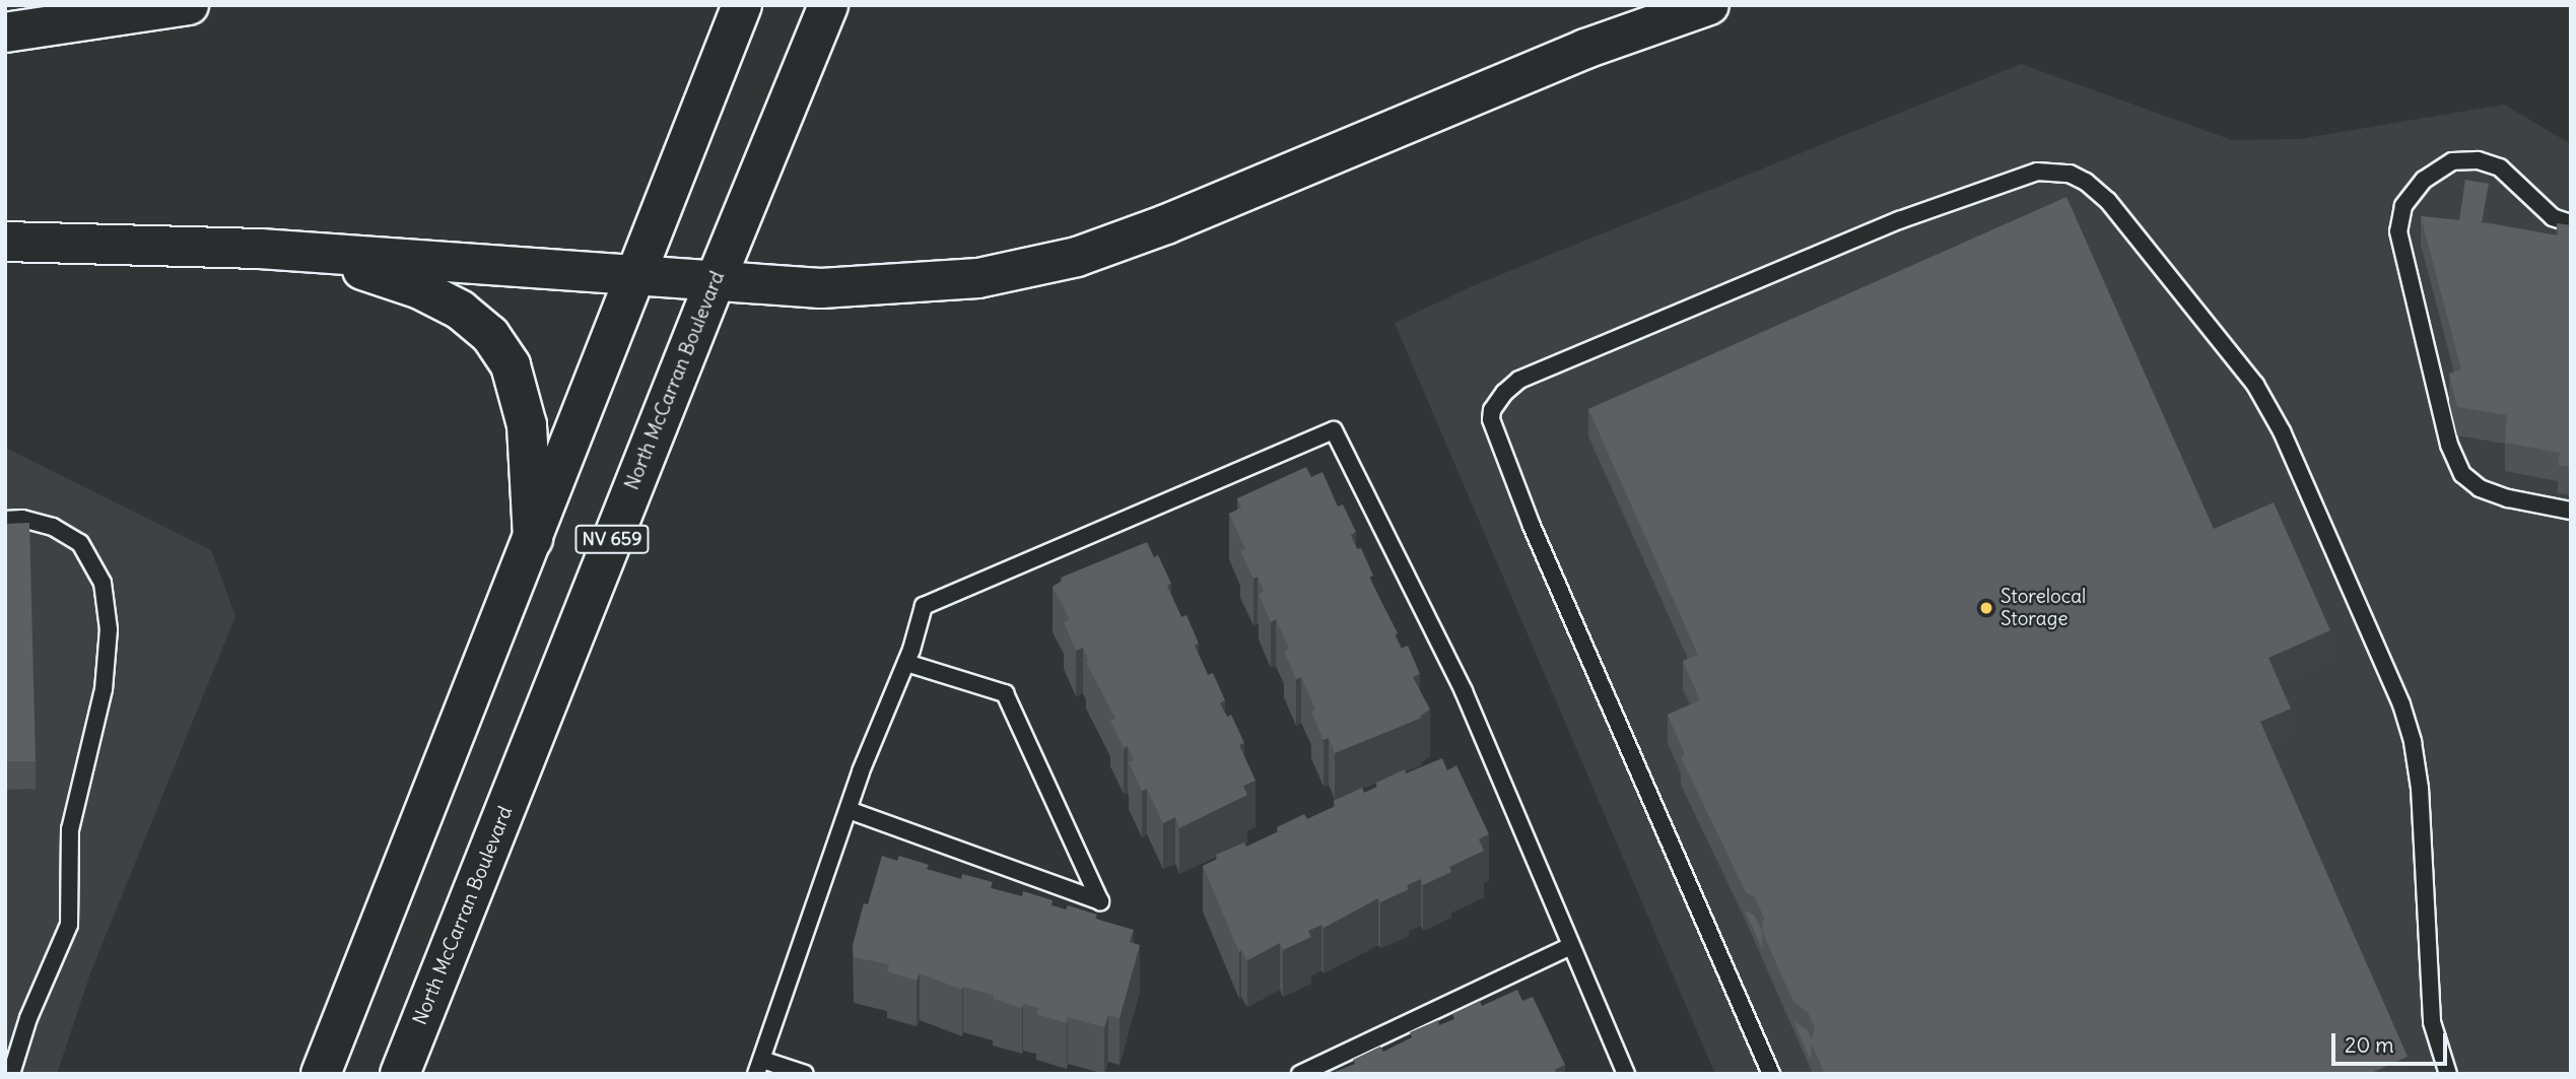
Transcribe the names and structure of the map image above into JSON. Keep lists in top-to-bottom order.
{
  "streets": {
    "main road": ["North McCarran Boulevard", "NV 659"]
  },
  "places": ["Storelocal Storage"],
  "scale_bar": "20 m"
}
